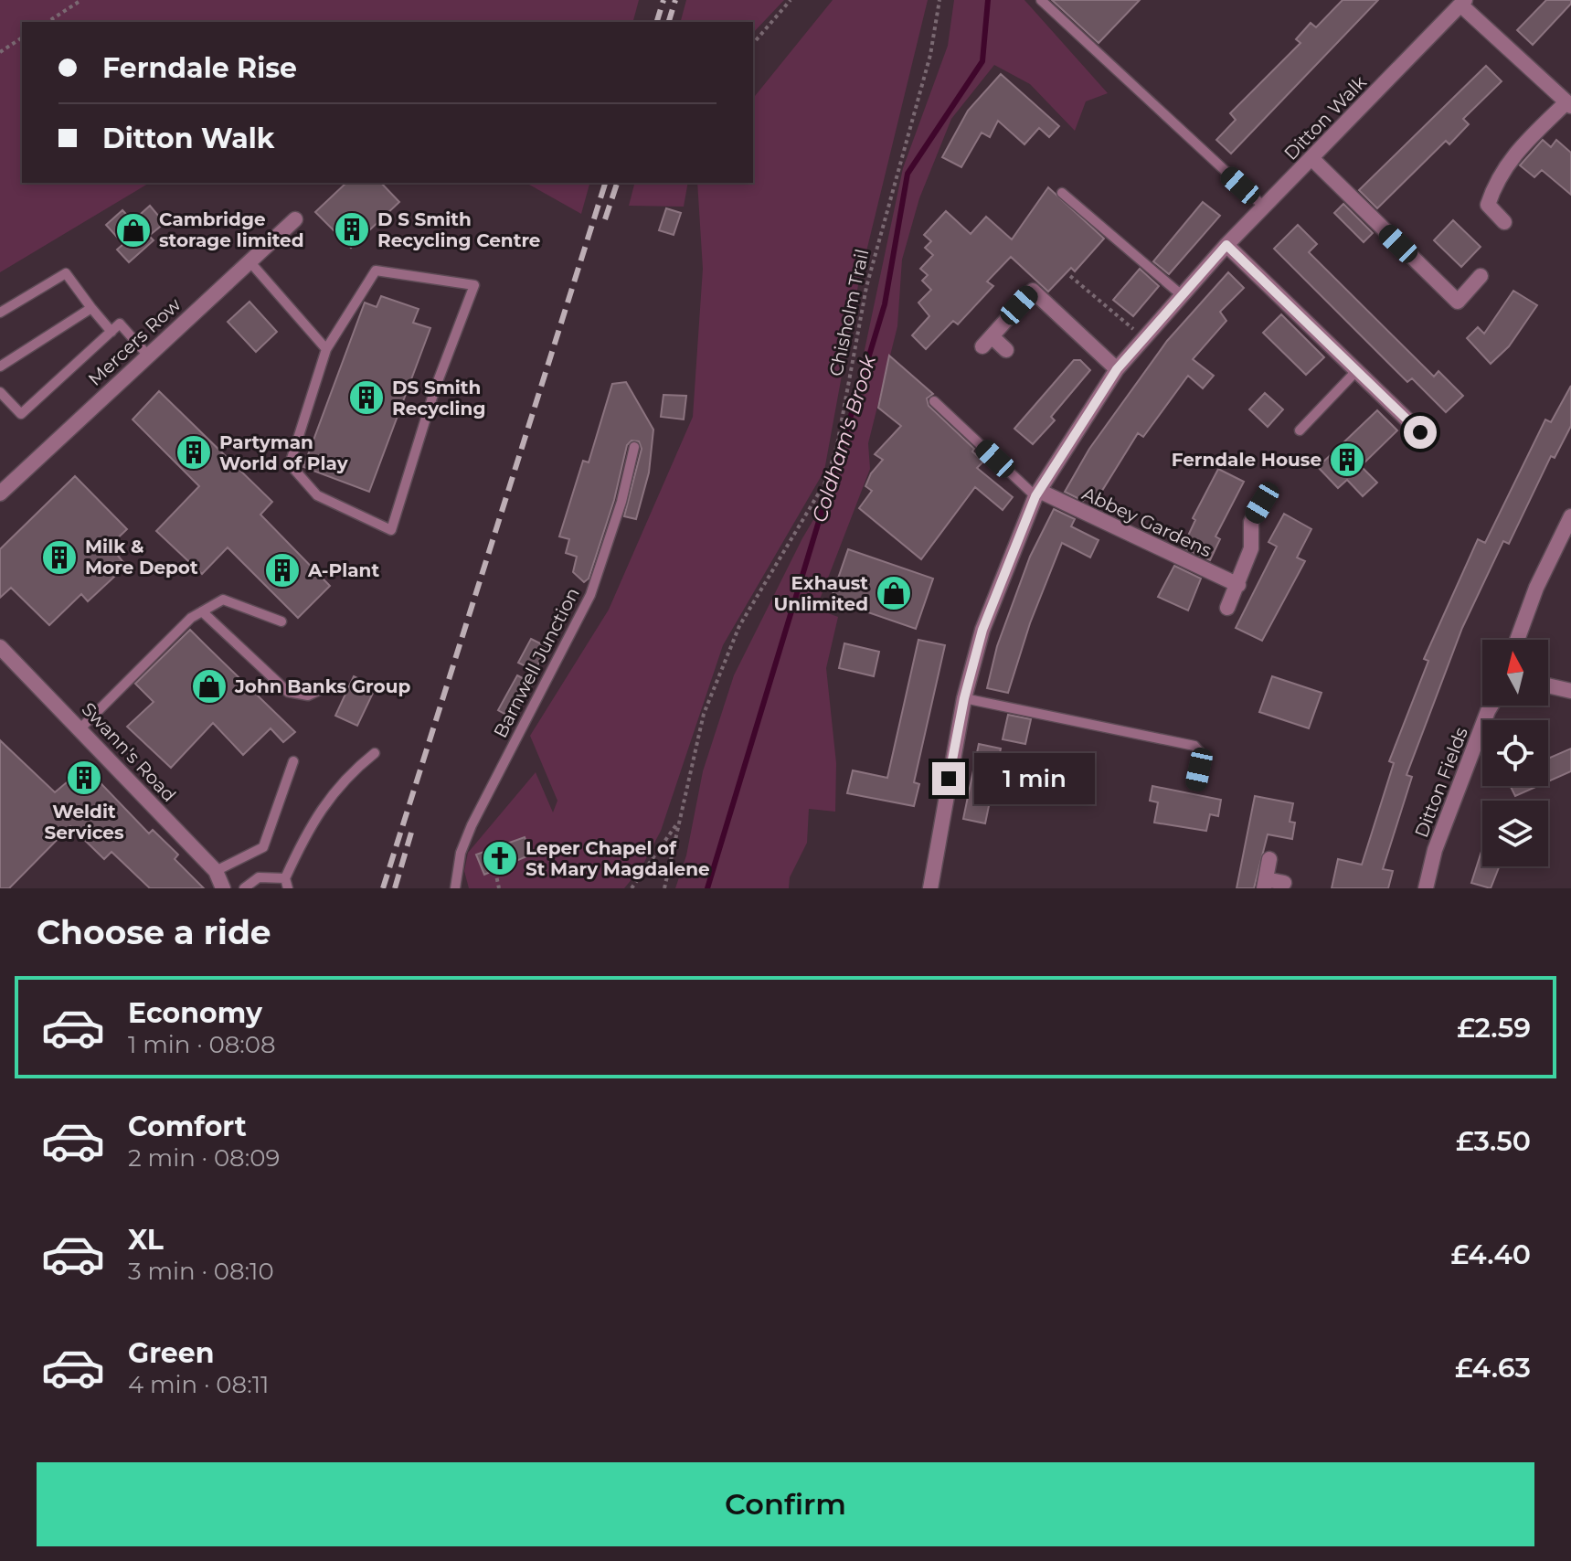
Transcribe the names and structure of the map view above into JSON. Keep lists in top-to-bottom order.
{
  "streets": {
    "street": [
      "Ditton Walk",
      "Mercers Row",
      "Abbey Gardens",
      "Swann's Road",
      "Ditton Fields"
    ],
    "lane": ["Barnwell Junction"],
    "path": ["Chisholm Trail"]
  },
  "crossings": [
    ["Ditton Walk", "Abbey Gardens"]
  ],
  "water": ["Coldham's Brook"],
  "places": {
    "building": [
      "D S Smith Recycling Centre",
      "DS Smith Recycling",
      "Partyman World of Play",
      "Ferndale House",
      "Milk & More Depot",
      "A-Plant",
      "Weldit Services"
    ],
    "shop": ["Cambridge storage limited", "Exhaust Unlimited", "John Banks Group"],
    "church": ["Leper Chapel of St Mary Magdalene"]
  },
  "north": "top",
  "page": {
    "banner": ["Ferndale Rise", "Ditton Walk"],
    "bubble": "1 min",
    "heading": "Choose a ride",
    "list": [
      {
        "name": "Economy",
        "note": "1 min · 08:08",
        "value": "£2.59"
      },
      {
        "name": "Comfort",
        "note": "2 min · 08:09",
        "value": "£3.50"
      },
      {
        "name": "XL",
        "note": "3 min · 08:10",
        "value": "£4.40"
      },
      {
        "name": "Green",
        "note": "4 min · 08:11",
        "value": "£4.63"
      }
    ],
    "buttons": "Confirm"
  }
}
